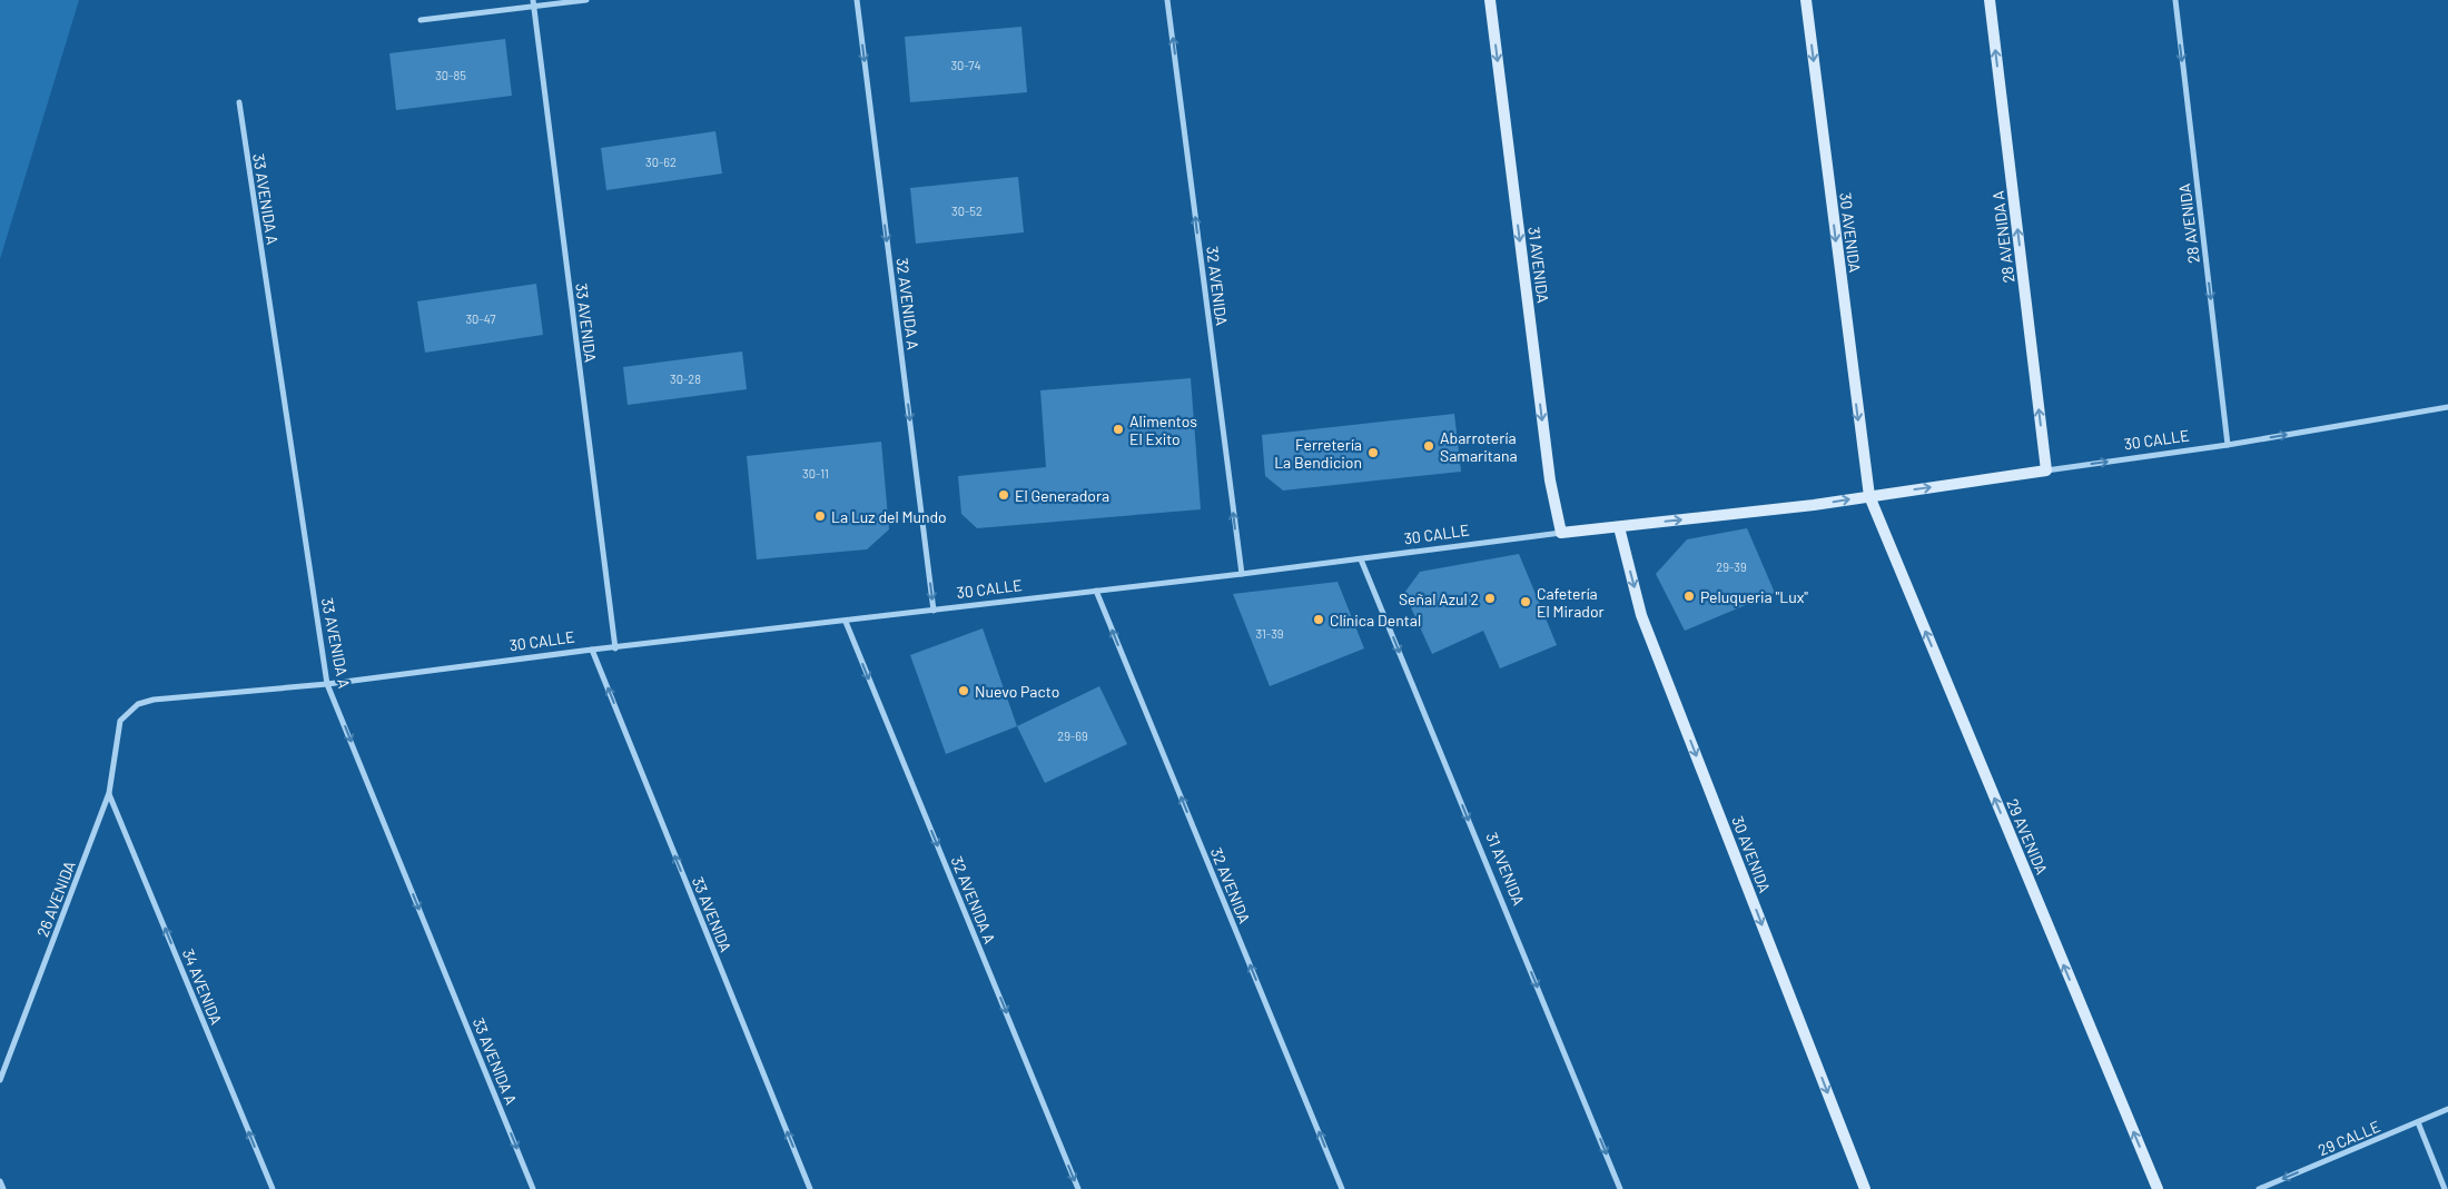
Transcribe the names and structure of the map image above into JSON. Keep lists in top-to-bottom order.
{
  "streets": {
    "street": [
      "33 AVENIDA A",
      "28 AVENIDA",
      "30 AVENIDA",
      "28 AVENIDA A",
      "31 AVENIDA",
      "32 AVENIDA",
      "32 AVENIDA A",
      "33 AVENIDA",
      "30 CALLE",
      "29 AVENIDA",
      "26 AVENIDA",
      "34 AVENIDA",
      "29 CALLE"
    ]
  },
  "crossings": [
    ["33 AVENIDA A", "30 CALLE"],
    ["28 AVENIDA", "30 CALLE"],
    ["30 AVENIDA", "30 CALLE"],
    ["30 AVENIDA", "29 AVENIDA"],
    ["28 AVENIDA A", "30 CALLE"],
    ["31 AVENIDA", "30 CALLE"],
    ["32 AVENIDA", "30 CALLE"],
    ["32 AVENIDA A", "30 CALLE"],
    ["33 AVENIDA", "30 CALLE"],
    ["30 CALLE", "29 AVENIDA"],
    ["30 CALLE", "26 AVENIDA"],
    ["26 AVENIDA", "34 AVENIDA"]
  ],
  "one_way": [
    "33 AVENIDA A",
    "28 AVENIDA",
    "30 AVENIDA",
    "28 AVENIDA A",
    "31 AVENIDA",
    "32 AVENIDA",
    "32 AVENIDA A",
    "33 AVENIDA",
    "30 CALLE",
    "29 AVENIDA",
    "34 AVENIDA",
    "29 CALLE"
  ],
  "places": [
    "Alimentos El Exito",
    "Abarrotería Samaritana",
    "Ferretería La Bendicion",
    "El Generadora",
    "La Luz del Mundo",
    "Peluqueria \"Lux\"",
    "Señal Azul 2",
    "Cafetería El Mirador",
    "Clínica Dental",
    "Nuevo Pacto"
  ],
  "house_numbers": [
    "30-74",
    "30-85",
    "30-62",
    "30-52",
    "30-47",
    "30-28",
    "30-11",
    "29-39",
    "31-39",
    "29-69"
  ]
}
